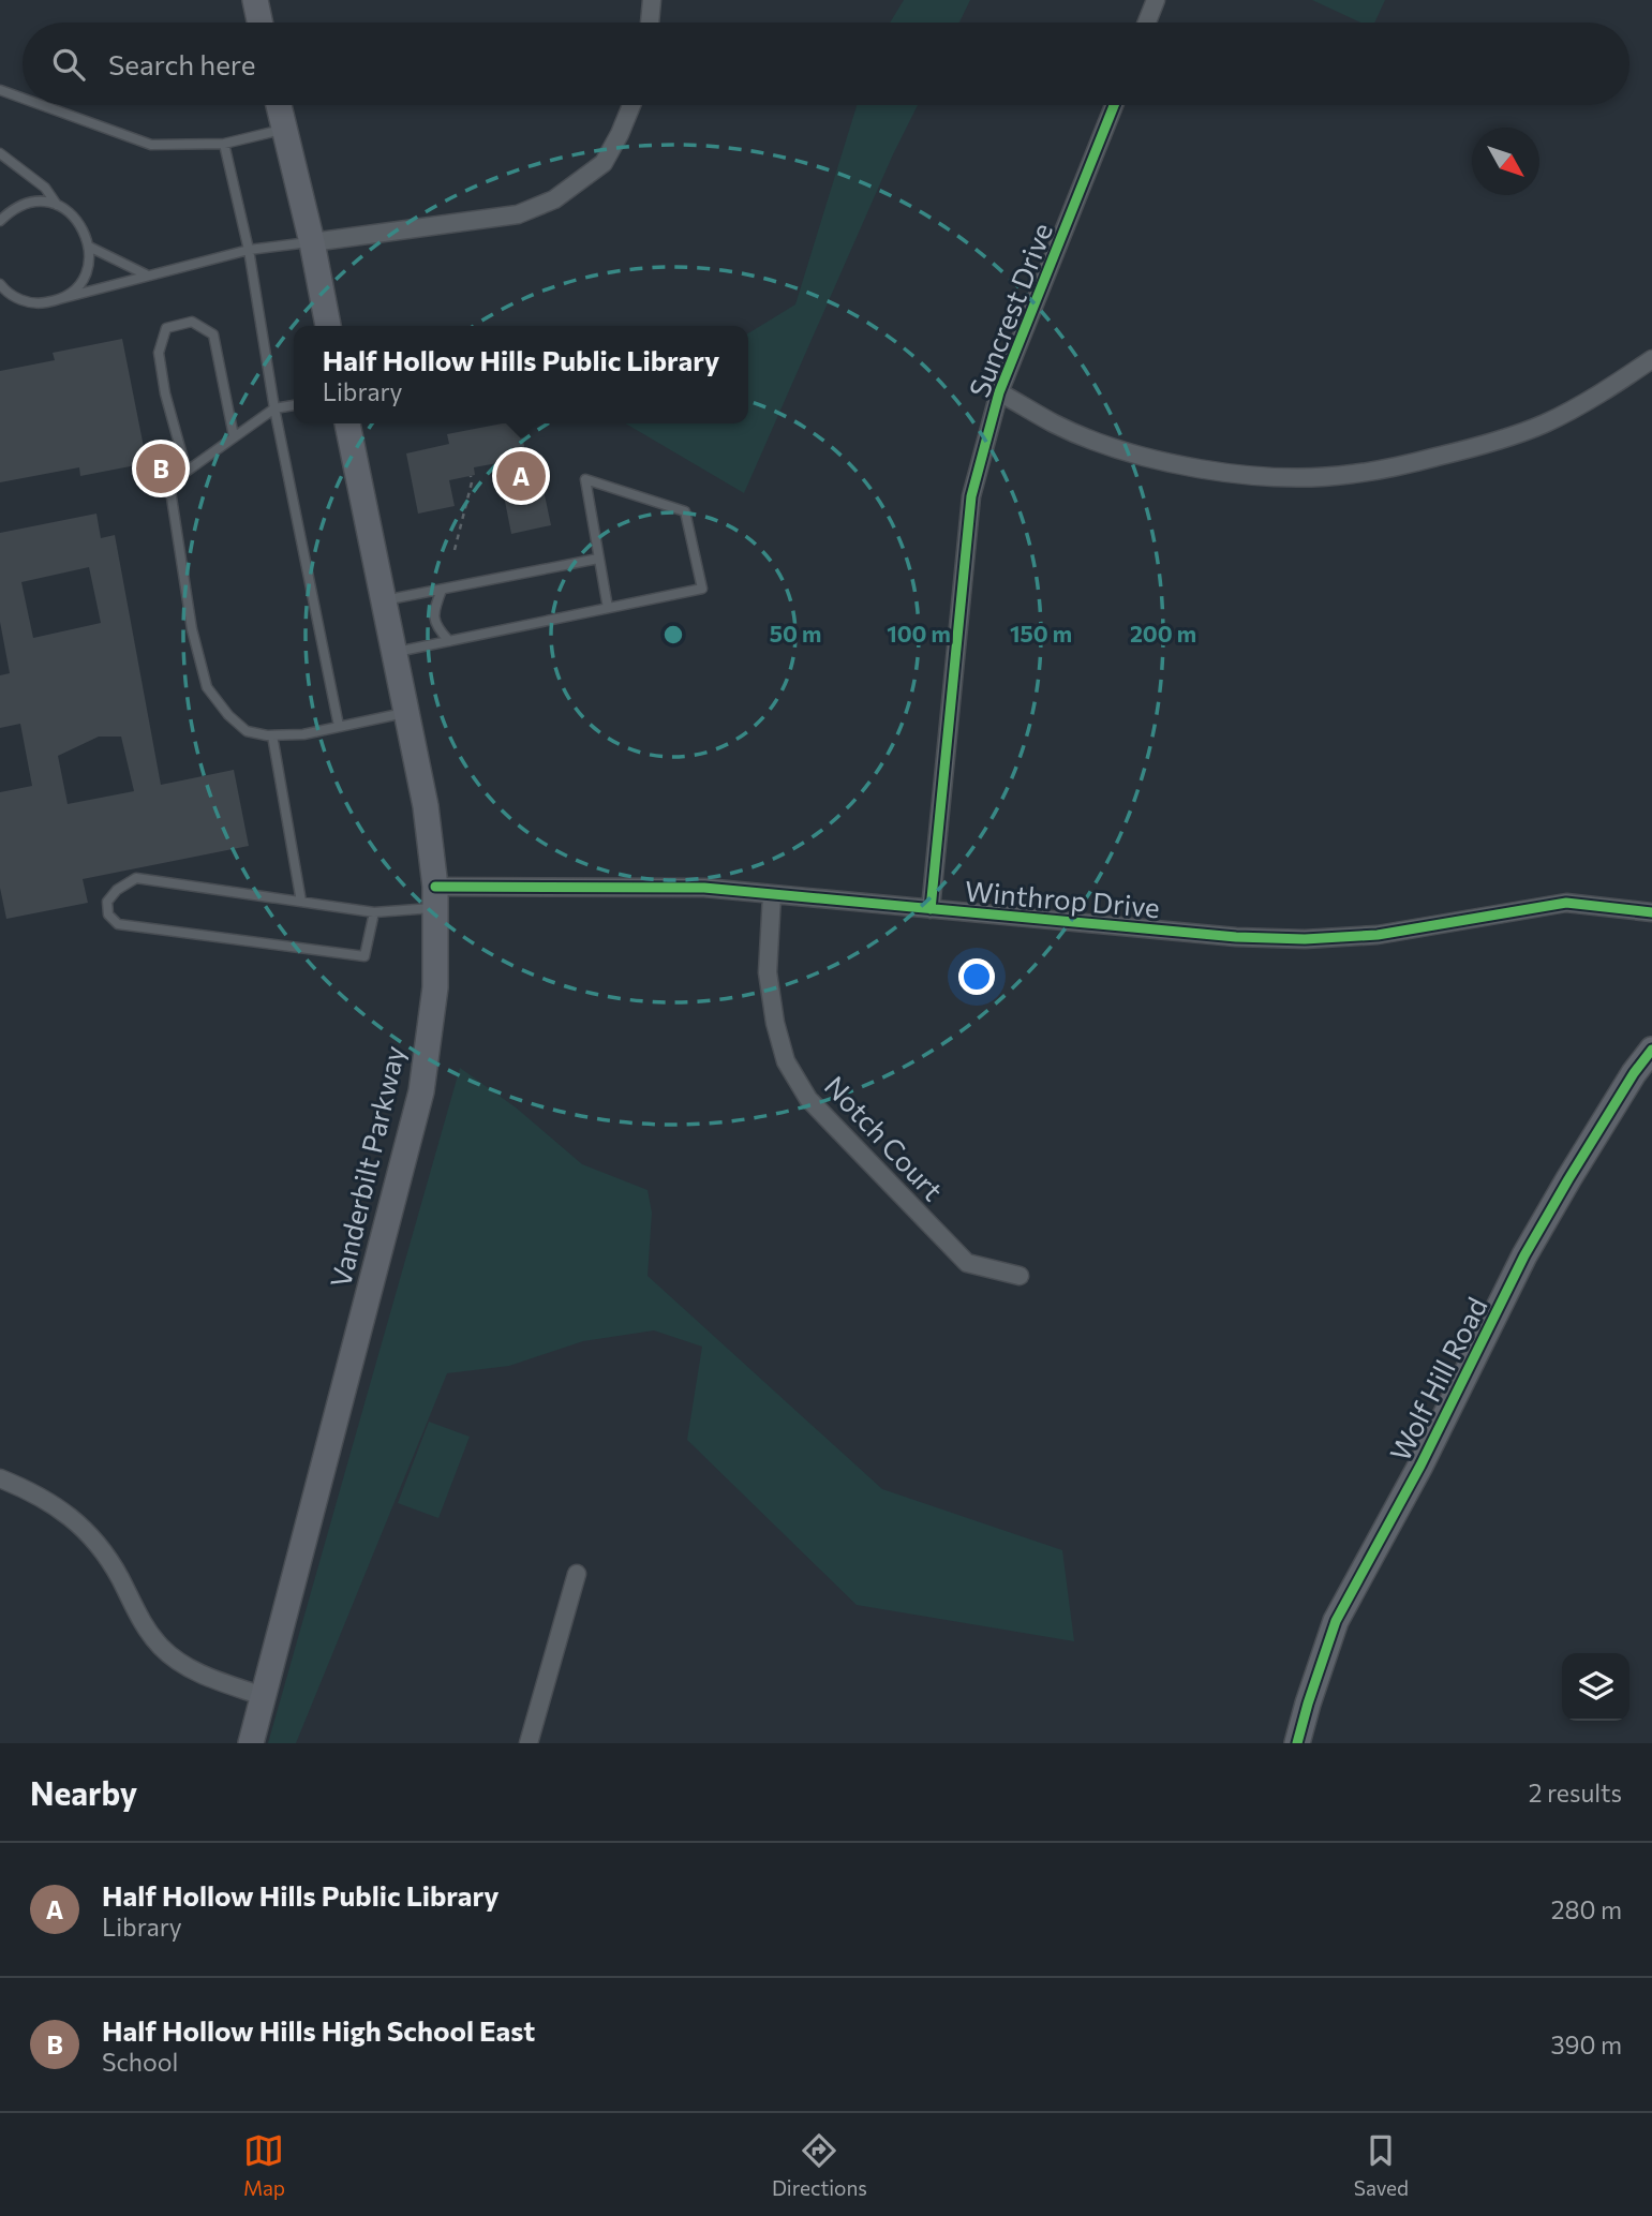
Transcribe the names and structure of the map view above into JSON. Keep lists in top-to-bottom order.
{
  "streets": {
    "main road": ["Vanderbilt Parkway", "Wolf Hill Road"],
    "street": ["Suncrest Drive", "Winthrop Drive", "Notch Court"]
  },
  "crossings": [
    ["Suncrest Drive", "Winthrop Drive"],
    ["Winthrop Drive", "Notch Court"],
    ["Winthrop Drive", "Vanderbilt Parkway"]
  ],
  "north": "bottom right",
  "page": {
    "search": "Search here",
    "popup": ["Half Hollow Hills Public Library", "Library"],
    "pins": ["B", "A"],
    "heading": ["Nearby", "2 results"],
    "list": [
      {
        "mark": "A",
        "name": "Half Hollow Hills Public Library",
        "note": "Library",
        "value": "280 m"
      },
      {
        "mark": "B",
        "name": "Half Hollow Hills High School East",
        "note": "School",
        "value": "390 m"
      }
    ],
    "nav": ["Map", "Directions", "Saved"]
  },
  "rings": [
    "50 m",
    "100 m",
    "150 m",
    "200 m"
  ]
}
